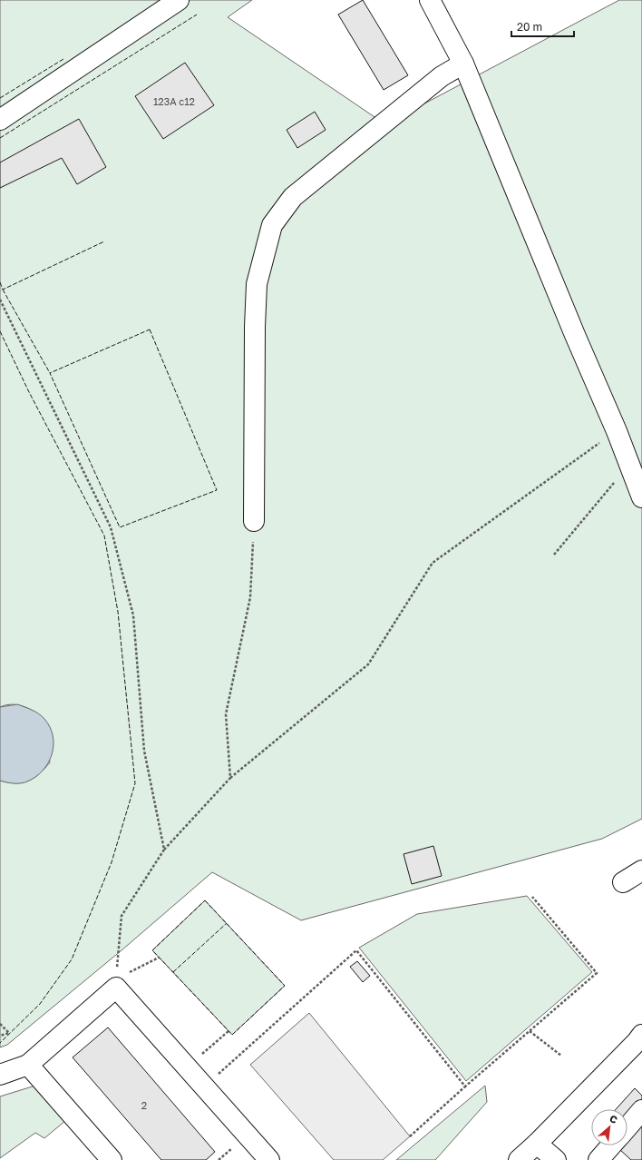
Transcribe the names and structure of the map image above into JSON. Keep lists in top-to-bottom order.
{
  "house_numbers": ["123А с12", "2"],
  "scale_bar": "20 m",
  "north": "top right"
}
